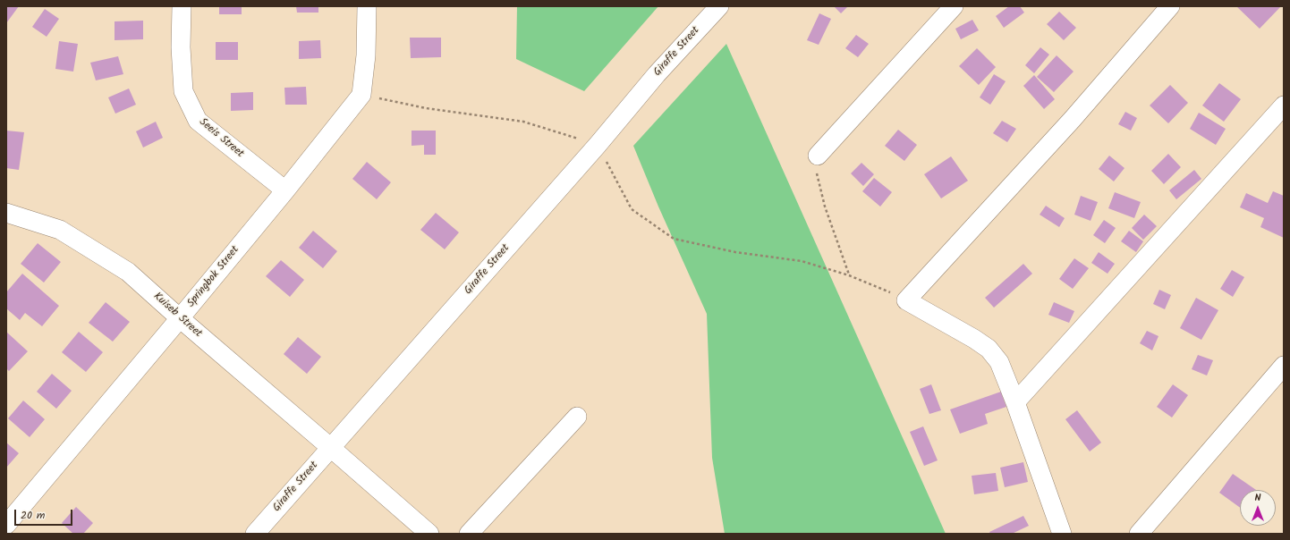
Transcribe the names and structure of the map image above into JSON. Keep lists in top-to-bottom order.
{
  "streets": {
    "street": [
      "Giraffe Street",
      "Seeis Street",
      "Springbok Street",
      "Kuiseb Street"
    ]
  },
  "crossings": [
    ["Giraffe Street", "Kuiseb Street"],
    ["Seeis Street", "Springbok Street"],
    ["Springbok Street", "Kuiseb Street"]
  ],
  "scale_bar": "20 m",
  "north": "top"
}
